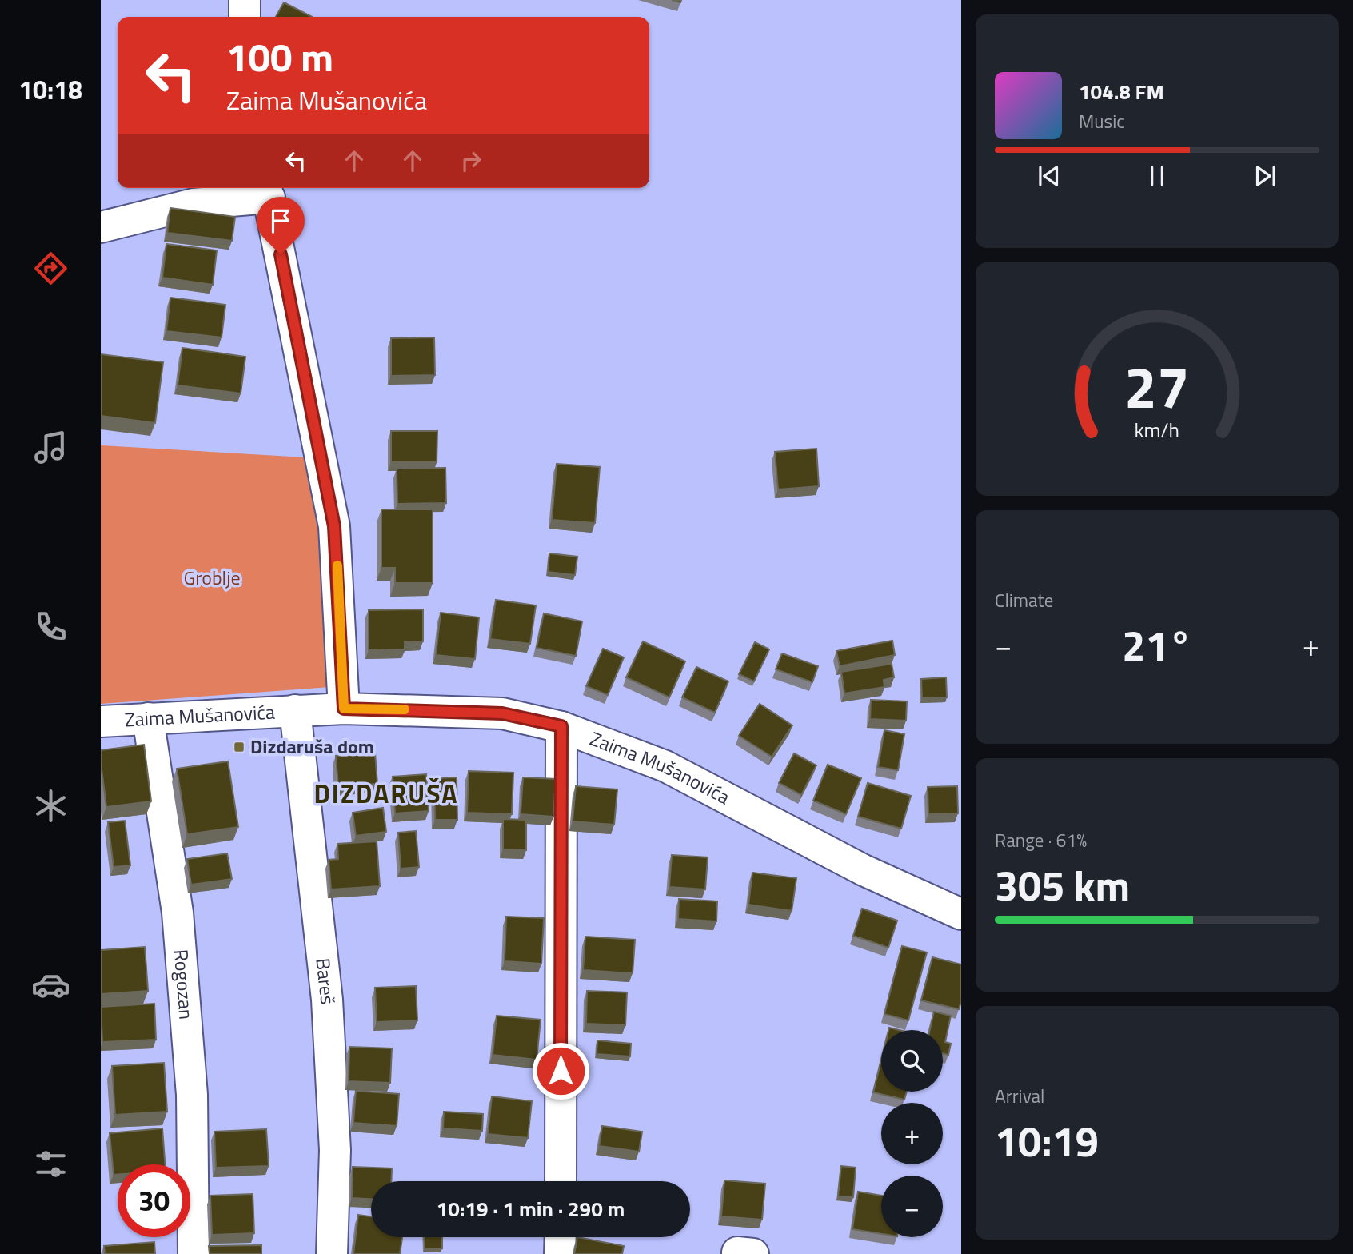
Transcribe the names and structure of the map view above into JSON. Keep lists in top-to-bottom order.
{
  "streets": {
    "street": ["Zaima Mušanovića", "Bareš", "Rogozan"]
  },
  "crossings": [
    ["Zaima Mušanovića", "Bareš"],
    ["Zaima Mušanovića", "Rogozan"]
  ],
  "districts": ["DIZDARUŠA"],
  "parks": ["Groblje"],
  "places": {
    "transit": ["Dizdaruša dom"]
  },
  "page": {
    "tabs": "10:18",
    "turn": ["100 m", "Zaima Mušanovića"],
    "song": ["104.8 FM", "Music"],
    "tile": [
      "Climate",
      ["Range · 61%", "305 km"],
      ["Arrival", "10:19"]
    ],
    "heat": ["−", "21°", "+"],
    "map_buttons": ["+", "−"],
    "limit": "30",
    "trip": "10:19 · 1 min · 290 m",
    "gauge": ["27", "km/h"]
  }
}
